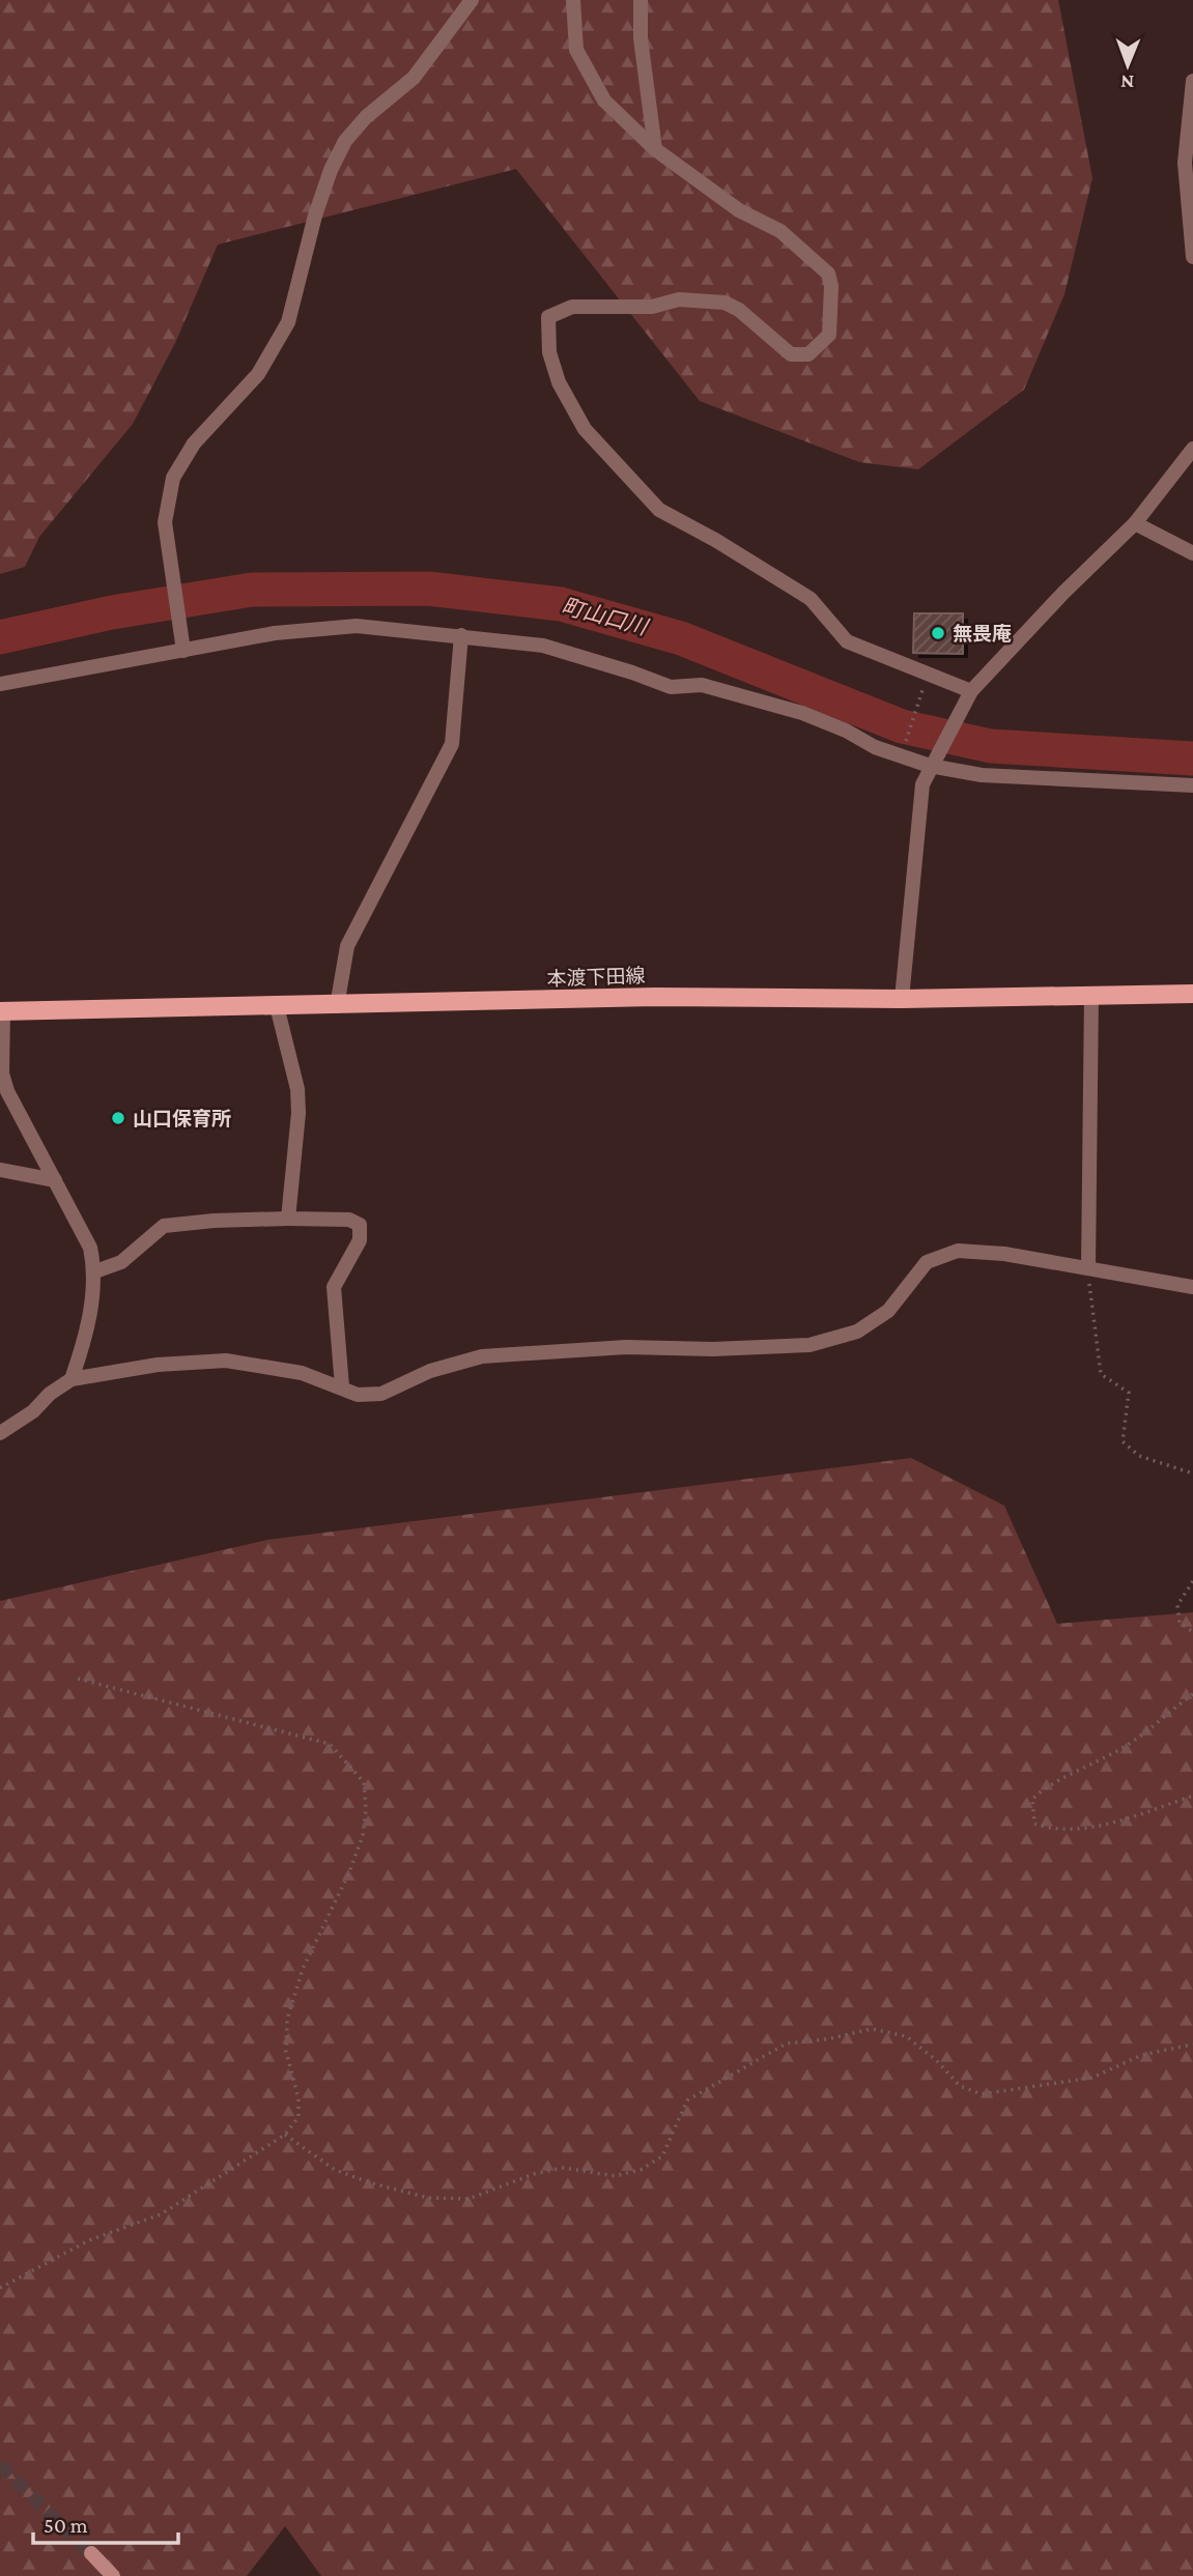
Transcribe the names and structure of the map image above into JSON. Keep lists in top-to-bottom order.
{
  "streets": {
    "main road": ["本渡下田線"]
  },
  "water": ["町山口川"],
  "places": ["無畏庵", "山口保育所"],
  "scale_bar": "50 m",
  "north": "bottom"
}
